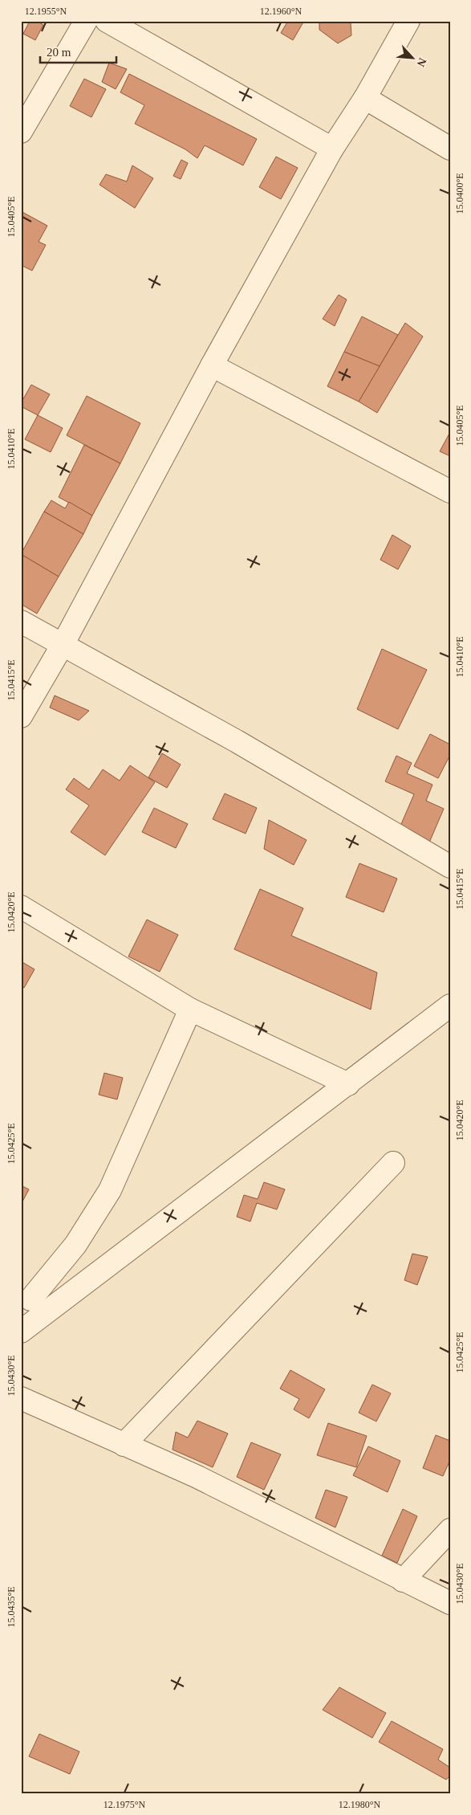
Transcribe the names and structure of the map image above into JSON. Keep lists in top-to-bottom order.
{
  "scale_bar": "20 m",
  "north": "bottom right",
  "coordinates": [
    "12.1955°N",
    "12.1960°N",
    "15.0400°E",
    "15.0405°E",
    "15.0410°E",
    "15.0415°E",
    "15.0420°E",
    "15.0425°E",
    "15.0430°E",
    "15.0435°E",
    "12.1975°N",
    "12.1980°N"
  ]
}
